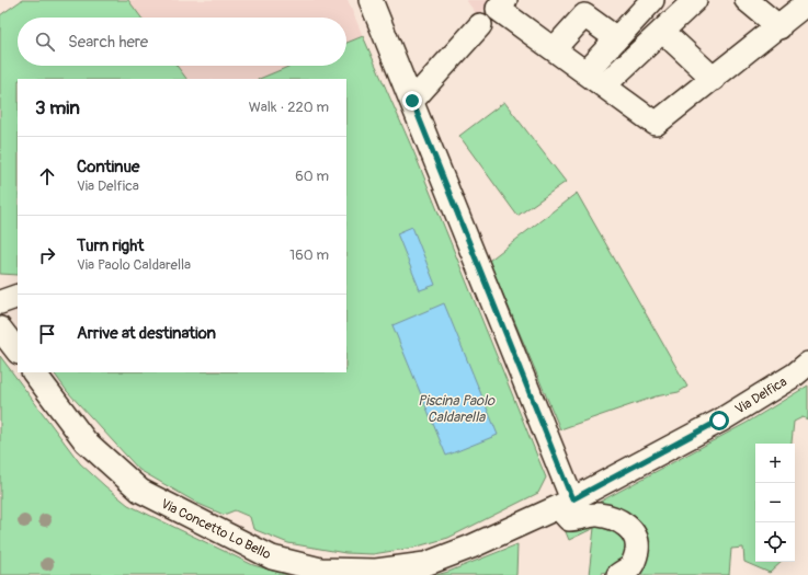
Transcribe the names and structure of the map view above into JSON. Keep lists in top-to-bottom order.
{
  "streets": {
    "street": ["Via Delfica", "Via Concetto Lo Bello"]
  },
  "crossings": [
    ["Via Delfica", "Via Concetto Lo Bello"]
  ],
  "water": ["Piscina Paolo Caldarella"],
  "page": {
    "search": "Search here",
    "heading": ["3 min", "Walk · 220 m"],
    "list": [
      ["Continue", "Via Delfica", "60 m"],
      ["Turn right", "Via Paolo Caldarella", "160 m"],
      "Arrive at destination"
    ],
    "map_buttons": ["+", "−"]
  }
}
